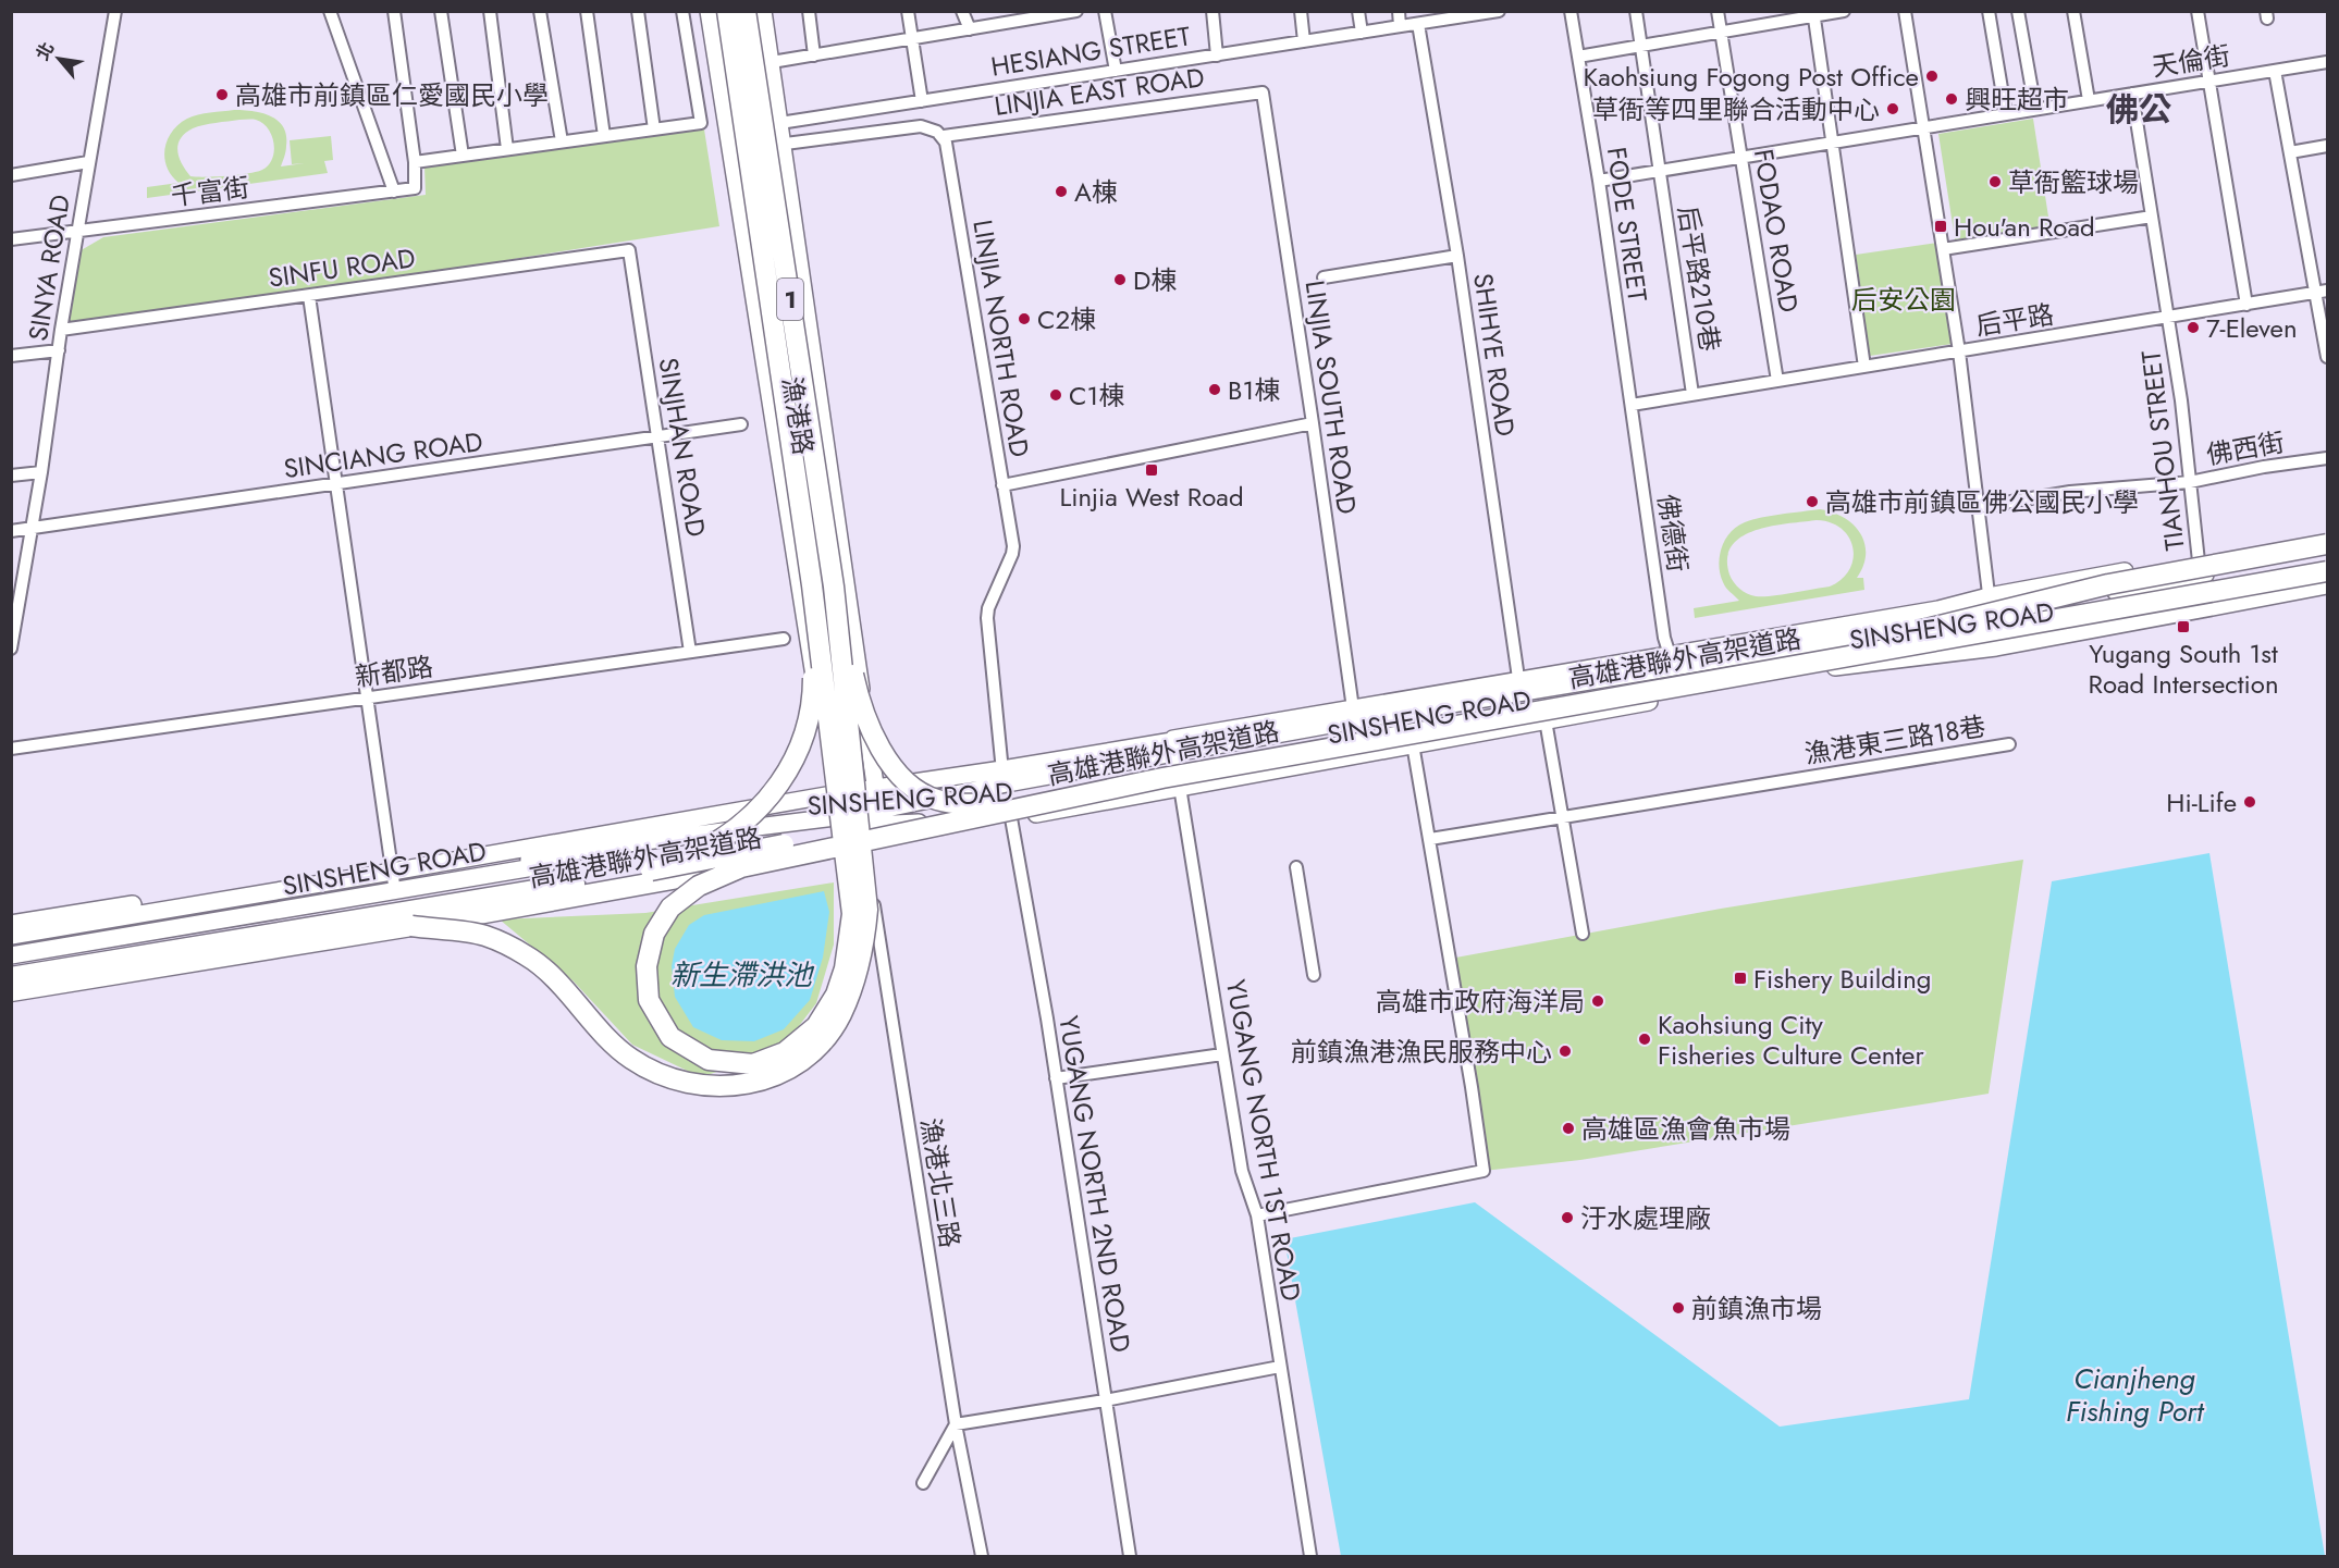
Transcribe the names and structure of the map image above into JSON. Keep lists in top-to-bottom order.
{
  "streets": {
    "highway": ["1", "高雄港聯外高架道路"],
    "street": [
      "HESIANG STREET",
      "天倫街",
      "LINJIA EAST ROAD",
      "千富街",
      "FODE STREET",
      "FODAO ROAD",
      "SINYA ROAD",
      "SINFU ROAD",
      "后平路210巷",
      "后平路",
      "LINJIA NORTH ROAD",
      "SHIHYE ROAD",
      "LINJIA SOUTH ROAD",
      "漁港路",
      "SINJHAN ROAD",
      "佛西街",
      "TIANHOU STREET",
      "SINCIANG ROAD",
      "佛德街",
      "SINSHENG ROAD",
      "新都路",
      "漁港東三路18巷",
      "YUGANG NORTH 1ST ROAD",
      "漁港北三路",
      "YUGANG NORTH 2ND ROAD"
    ]
  },
  "crossings": [
    ["HESIANG STREET", "SHIHYE ROAD"],
    ["HESIANG STREET", "漁港路"],
    ["天倫街", "FODE STREET"],
    ["天倫街", "FODAO ROAD"],
    ["天倫街", "后平路210巷"],
    ["天倫街", "TIANHOU STREET"],
    ["LINJIA EAST ROAD", "LINJIA NORTH ROAD"],
    ["LINJIA EAST ROAD", "LINJIA SOUTH ROAD"],
    ["千富街", "SINYA ROAD"],
    ["FODE STREET", "后平路"],
    ["FODE STREET", "佛德街"],
    ["FODAO ROAD", "后平路"],
    ["SINYA ROAD", "SINFU ROAD"],
    ["SINYA ROAD", "SINCIANG ROAD"],
    ["SINFU ROAD", "SINJHAN ROAD"],
    ["后平路210巷", "后平路"],
    ["后平路", "TIANHOU STREET"],
    ["后平路", "佛德街"],
    ["LINJIA NORTH ROAD", "SINSHENG ROAD"],
    ["SHIHYE ROAD", "SINSHENG ROAD"],
    ["LINJIA SOUTH ROAD", "SINSHENG ROAD"],
    ["漁港路", "SINSHENG ROAD"],
    ["SINJHAN ROAD", "SINCIANG ROAD"],
    ["SINJHAN ROAD", "新都路"],
    ["佛西街", "TIANHOU STREET"],
    ["TIANHOU STREET", "SINSHENG ROAD"],
    ["佛德街", "SINSHENG ROAD"],
    ["SINSHENG ROAD", "YUGANG NORTH 1ST ROAD"],
    ["SINSHENG ROAD", "漁港北三路"],
    ["SINSHENG ROAD", "YUGANG NORTH 2ND ROAD"]
  ],
  "districts": ["佛公"],
  "water": ["新生滯洪池", "Cianjheng Fishing Port"],
  "parks": ["后安公園"],
  "places": {
    "other": [
      "Kaohsiung Fogong Post Office",
      "高雄市前鎮區仁愛國民小學",
      "興旺超市",
      "草衙等四里聯合活動中心",
      "草衙籃球場",
      "A棟",
      "D棟",
      "C2棟",
      "7-Eleven",
      "B1棟",
      "C1棟",
      "高雄市前鎮區佛公國民小學",
      "Hi-Life",
      "高雄市政府海洋局",
      "Kaohsiung City Fisheries Culture Center",
      "前鎮漁港漁民服務中心",
      "高雄區漁會魚市場",
      "汙水處理廠",
      "前鎮漁市場"
    ],
    "transit": [
      "Hou'an Road",
      "Linjia West Road",
      "Yugang South 1st Road Intersection",
      "Fishery Building"
    ]
  },
  "north": "top left"
}
